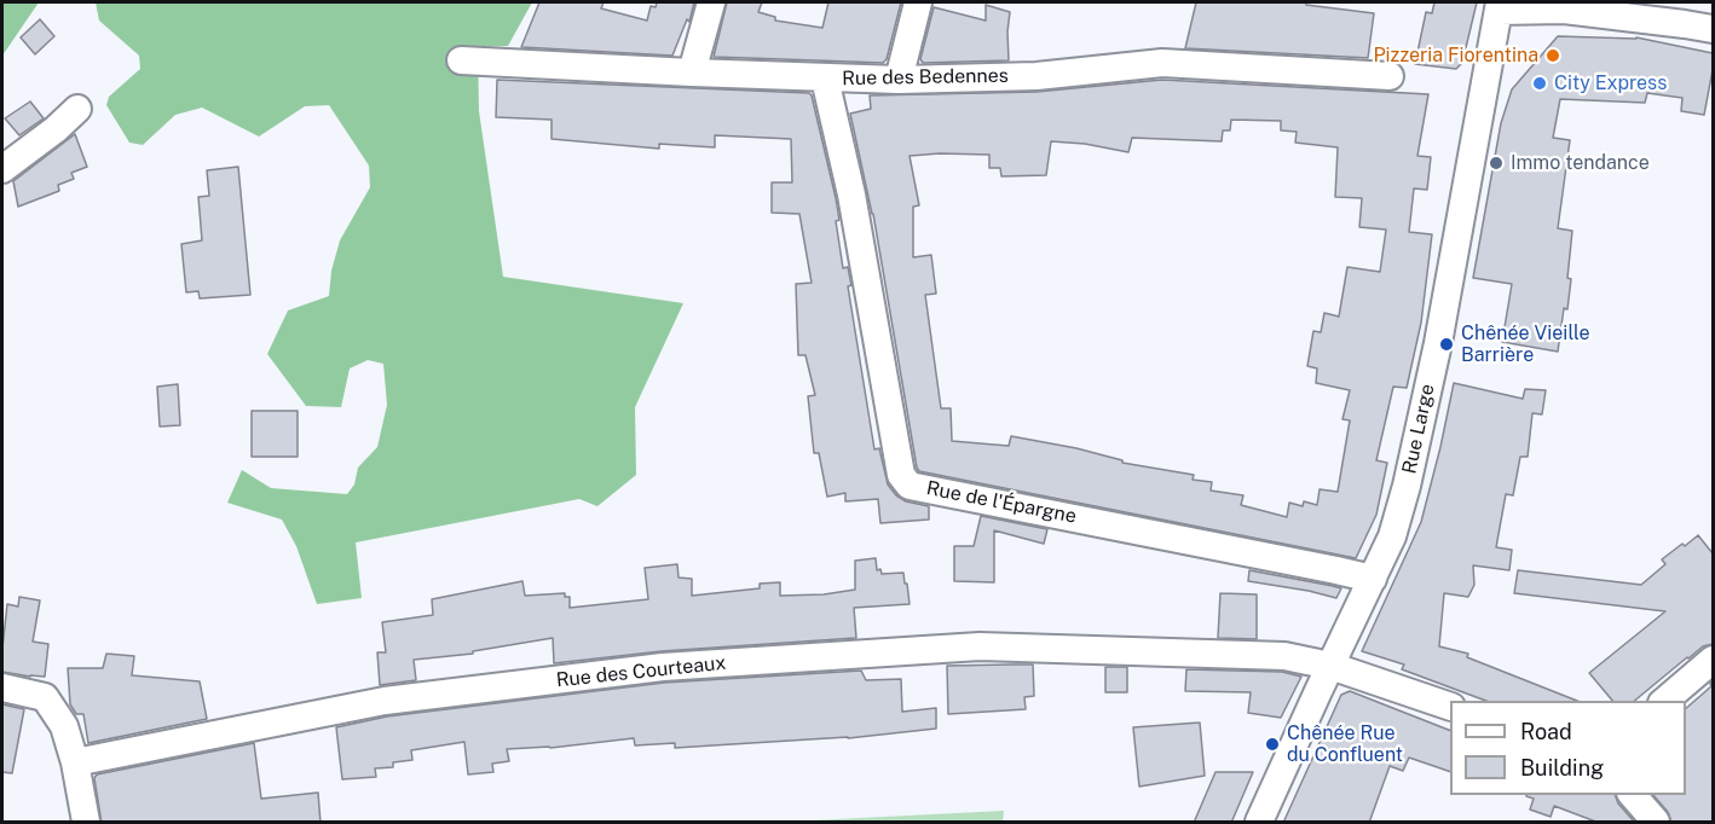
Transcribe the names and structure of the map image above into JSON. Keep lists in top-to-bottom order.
{
  "streets": {
    "street": [
      "Rue des Bedennes",
      "Rue Large",
      "Rue de l'Épargne",
      "Rue des Courteaux"
    ]
  },
  "crossings": [
    ["Rue des Bedennes", "Rue de l'Épargne"],
    ["Rue Large", "Rue de l'Épargne"],
    ["Rue Large", "Rue des Courteaux"]
  ],
  "places": [
    "Pizzeria Fiorentina",
    "City Express",
    "Immo tendance",
    "Chênée Vieille Barrière",
    "Chênée Rue du Confluent"
  ],
  "legend": ["Road", "Building"]
}
